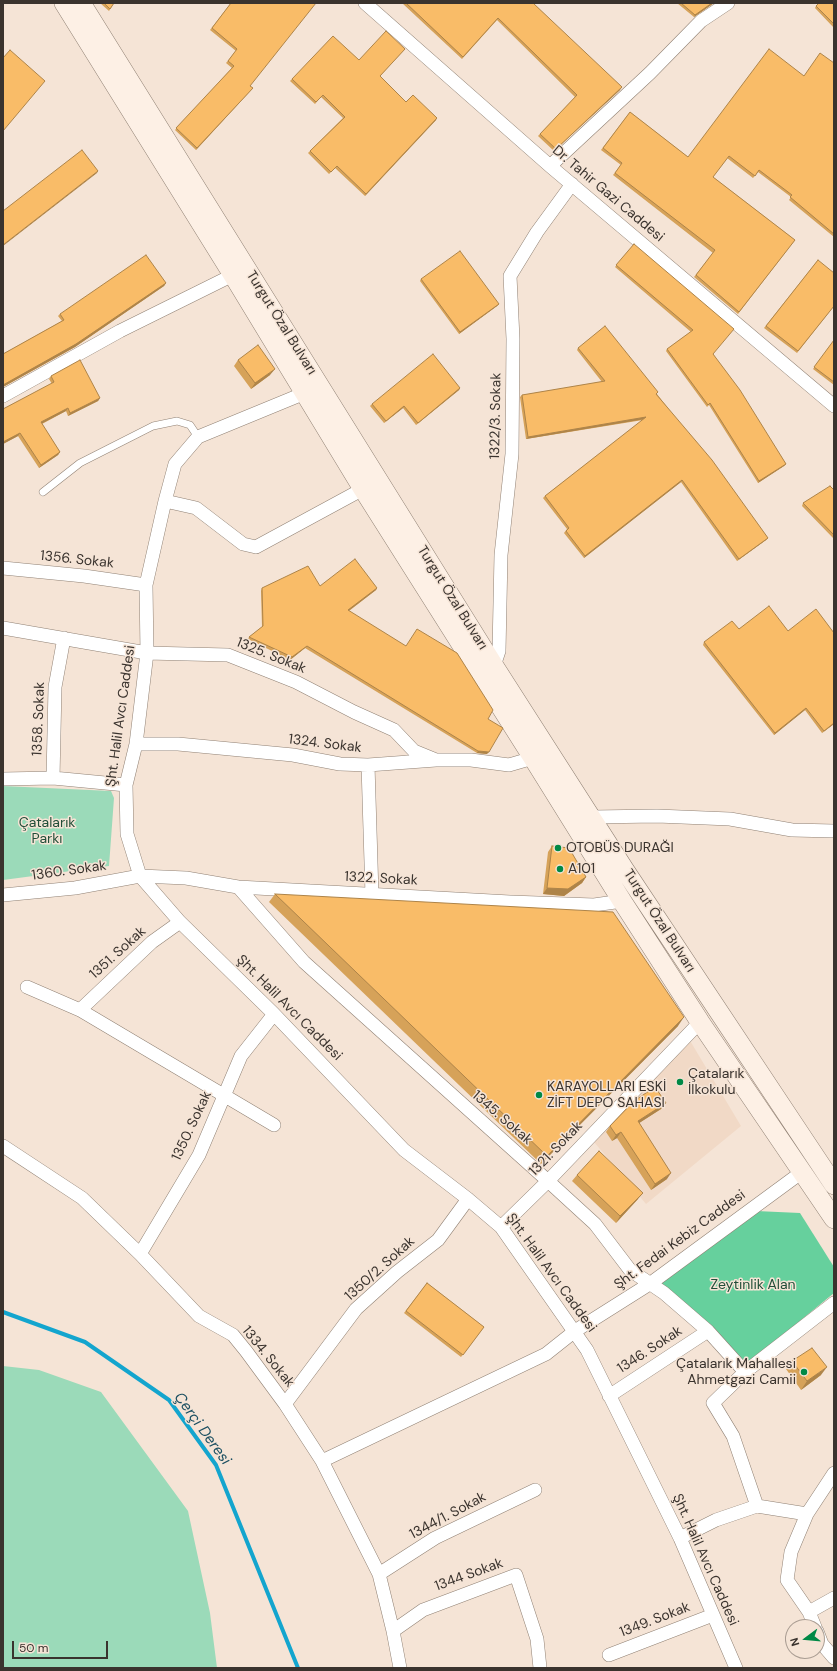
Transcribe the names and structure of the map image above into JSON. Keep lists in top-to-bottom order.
{
  "streets": {
    "main road": ["Turgut Özal Bulvarı"],
    "street": [
      "Dr. Tahir Gazi Caddesi",
      "1322/3. Sokak",
      "1356. Sokak",
      "1325. Sokak",
      "Şht. Halil Avcı Caddesi",
      "1358. Sokak",
      "1324. Sokak",
      "1360. Sokak",
      "1322. Sokak",
      "1351. Sokak",
      "1345. Sokak",
      "1350. Sokak",
      "1321. Sokak",
      "Şht. Fedai Kebiz Caddesi",
      "1350/2. Sokak",
      "1346. Sokak",
      "1334. Sokak",
      "1344/1. Sokak",
      "1344 Sokak",
      "1349. Sokak"
    ]
  },
  "crossings": [
    ["Dr. Tahir Gazi Caddesi", "1322/3. Sokak"],
    ["Turgut Özal Bulvarı", "1322/3. Sokak"],
    ["Turgut Özal Bulvarı", "1324. Sokak"],
    ["Turgut Özal Bulvarı", "1322. Sokak"],
    ["Turgut Özal Bulvarı", "1321. Sokak"],
    ["Turgut Özal Bulvarı", "Şht. Fedai Kebiz Caddesi"],
    ["1356. Sokak", "Şht. Halil Avcı Caddesi"],
    ["1325. Sokak", "Şht. Halil Avcı Caddesi"],
    ["1325. Sokak", "1358. Sokak"],
    ["1325. Sokak", "1324. Sokak"],
    ["Şht. Halil Avcı Caddesi", "1324. Sokak"],
    ["Şht. Halil Avcı Caddesi", "1360. Sokak"],
    ["Şht. Halil Avcı Caddesi", "1322. Sokak"],
    ["Şht. Halil Avcı Caddesi", "1351. Sokak"],
    ["Şht. Halil Avcı Caddesi", "1350. Sokak"],
    ["Şht. Halil Avcı Caddesi", "1321. Sokak"],
    ["Şht. Halil Avcı Caddesi", "Şht. Fedai Kebiz Caddesi"],
    ["Şht. Halil Avcı Caddesi", "1350/2. Sokak"],
    ["Şht. Halil Avcı Caddesi", "1346. Sokak"],
    ["Şht. Halil Avcı Caddesi", "1349. Sokak"],
    ["1360. Sokak", "1322. Sokak"],
    ["1322. Sokak", "1345. Sokak"],
    ["1345. Sokak", "1321. Sokak"],
    ["1345. Sokak", "Şht. Fedai Kebiz Caddesi"],
    ["1345. Sokak", "1346. Sokak"],
    ["1350. Sokak", "1334. Sokak"],
    ["Şht. Fedai Kebiz Caddesi", "1334. Sokak"],
    ["1350/2. Sokak", "1334. Sokak"],
    ["1334. Sokak", "1344/1. Sokak"],
    ["1334. Sokak", "1344 Sokak"]
  ],
  "water": ["Çerçi Deresi"],
  "parks": ["Çatalarık Parkı", "Zeytinlik Alan"],
  "places": [
    "OTOBÜS DURAĞI",
    "A101",
    "Çatalarık İlkokulu",
    "KARAYOLLARI ESKİ ZİFT DEPO SAHASI",
    "Çatalarık Mahallesi Ahmetgazi Camii"
  ],
  "scale_bar": "50 m",
  "north": "left"
}
